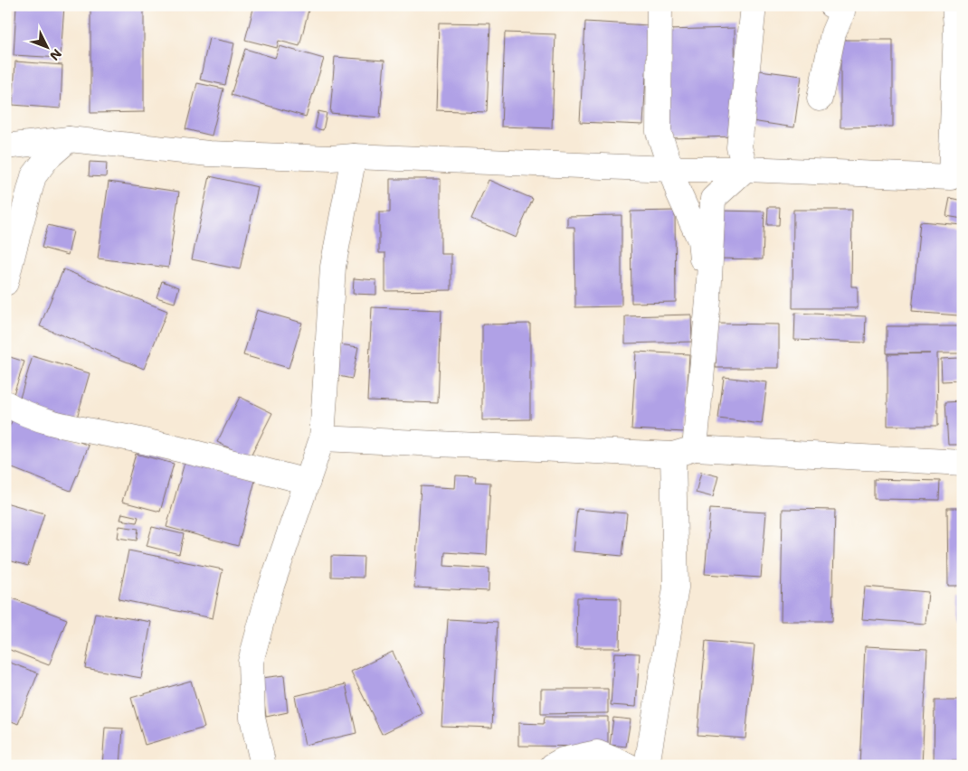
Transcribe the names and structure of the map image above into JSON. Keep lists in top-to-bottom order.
{
  "north": "bottom right"
}
